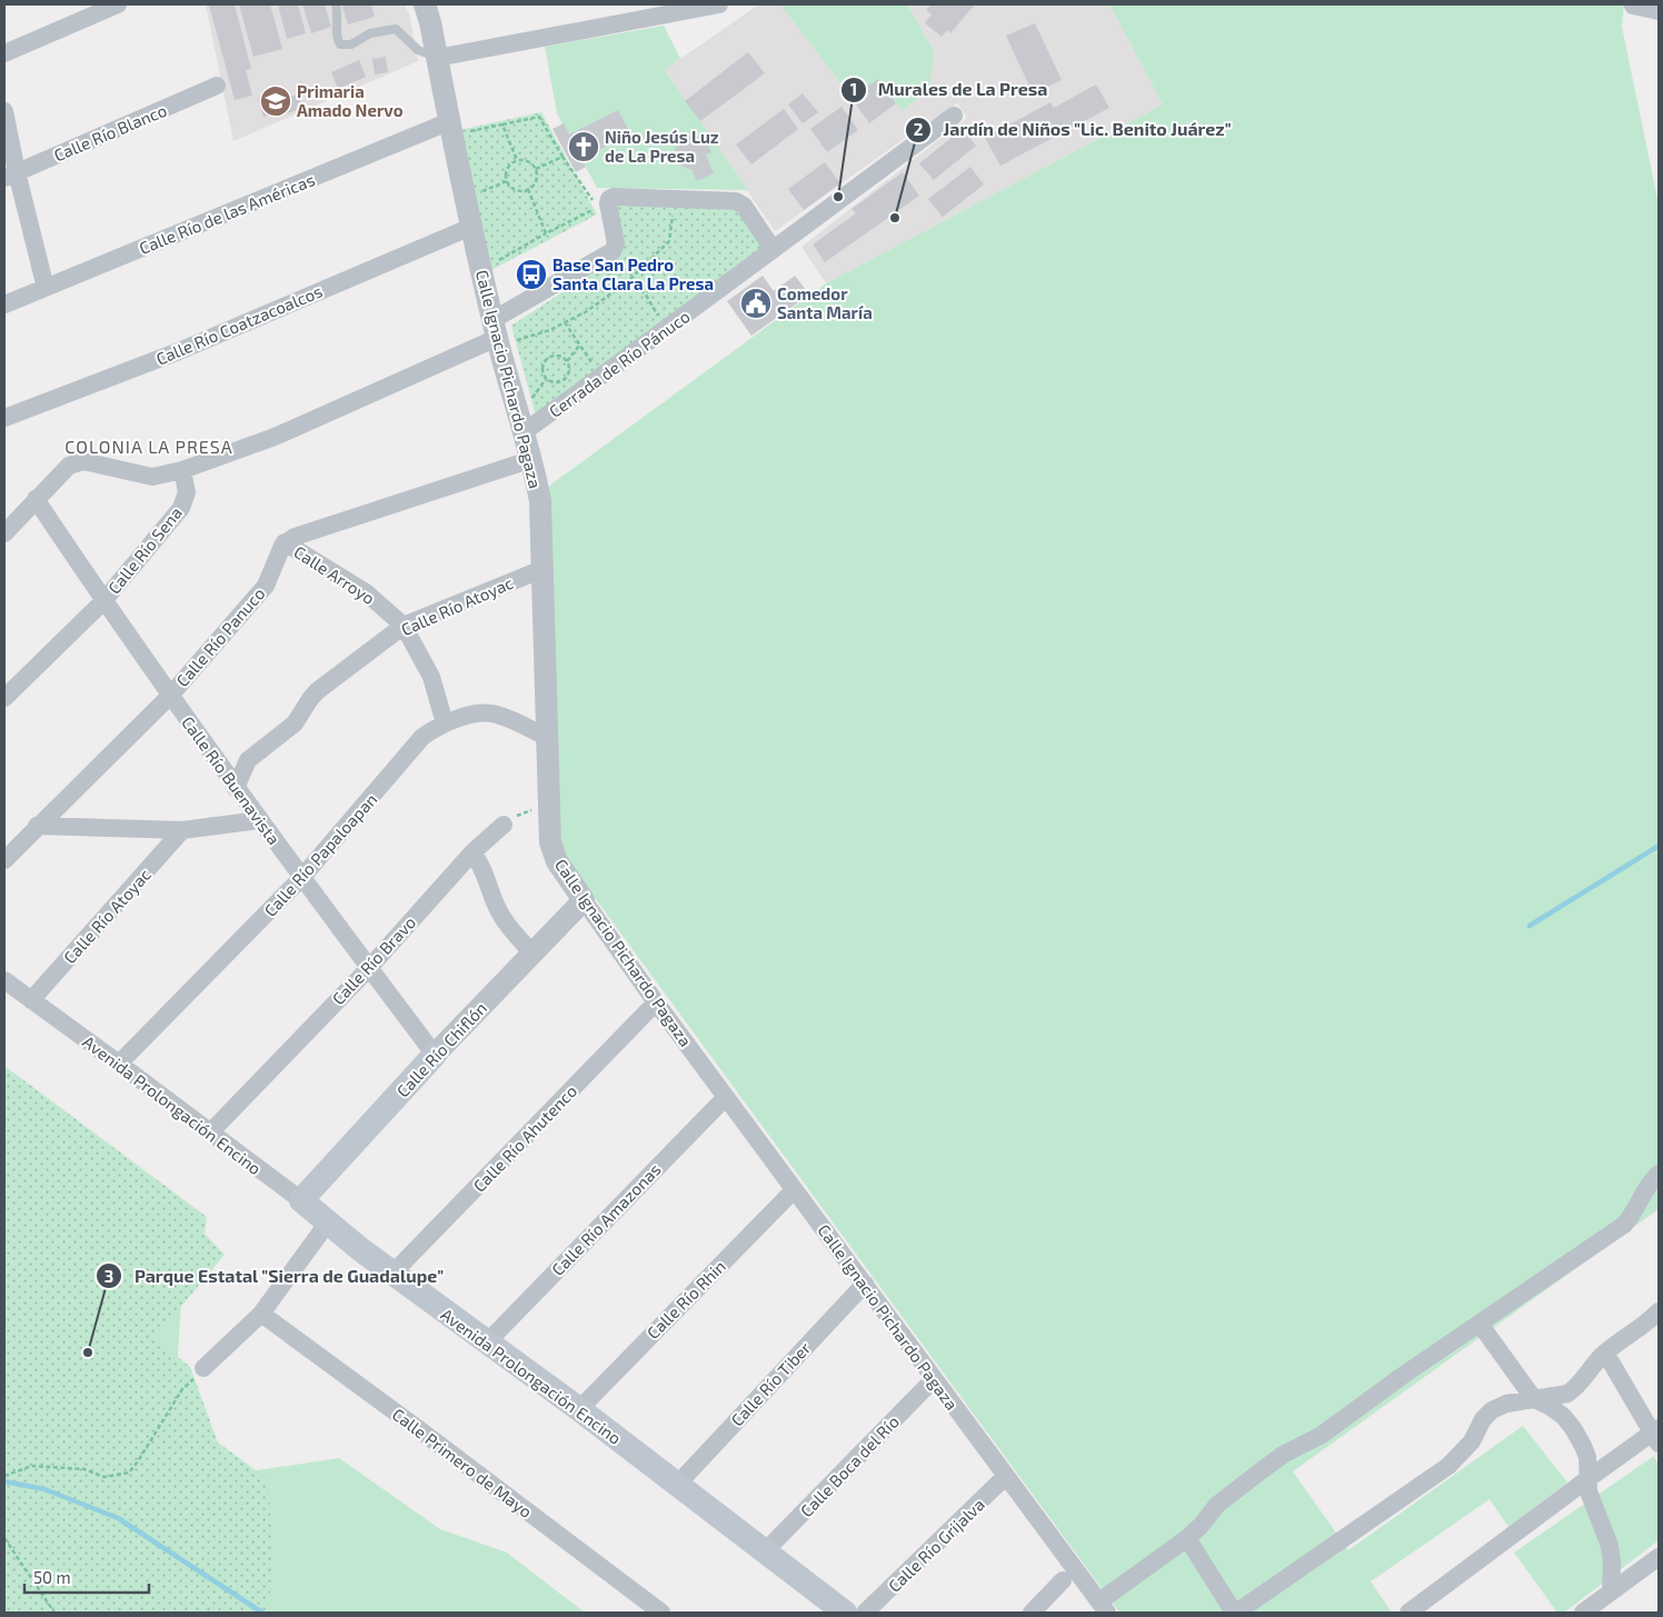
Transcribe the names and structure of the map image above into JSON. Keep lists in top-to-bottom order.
{
  "streets": {
    "main road": ["Calle Río Chiflón", "Avenida Prolongación Encino"],
    "street": [
      "Calle Río Blanco",
      "Calle Río de las Américas",
      "Calle Río Coatzacoalcos",
      "Cerrada de Río Pánuco",
      "Calle Ignacio Pichardo Pagaza",
      "Calle Río Sena",
      "Calle Arroyo",
      "Calle Río Atoyac",
      "Calle Río Panuco",
      "Calle Río Buenavista",
      "Calle Río Papaloapan",
      "Calle Río Bravo",
      "Calle Río Ahutenco",
      "Calle Río Amazonas",
      "Calle Río Rhin",
      "Calle Río Tiber",
      "Calle Primero de Mayo",
      "Calle Boca del Río",
      "Calle Río Grijalva"
    ]
  },
  "crossings": [
    ["Calle Río de las Américas", "Calle Ignacio Pichardo Pagaza"],
    ["Calle Río Coatzacoalcos", "Calle Ignacio Pichardo Pagaza"],
    ["Cerrada de Río Pánuco", "Calle Ignacio Pichardo Pagaza"],
    ["Calle Ignacio Pichardo Pagaza", "Calle Río Atoyac"],
    ["Calle Ignacio Pichardo Pagaza", "Calle Río Papaloapan"],
    ["Calle Ignacio Pichardo Pagaza", "Calle Río Chiflón"],
    ["Calle Ignacio Pichardo Pagaza", "Calle Río Ahutenco"],
    ["Calle Ignacio Pichardo Pagaza", "Calle Río Amazonas"],
    ["Calle Ignacio Pichardo Pagaza", "Calle Río Rhin"],
    ["Calle Ignacio Pichardo Pagaza", "Calle Río Tiber"],
    ["Calle Ignacio Pichardo Pagaza", "Calle Boca del Río"],
    ["Calle Ignacio Pichardo Pagaza", "Calle Río Grijalva"],
    ["Calle Río Sena", "Calle Río Buenavista"],
    ["Calle Arroyo", "Calle Río Atoyac"],
    ["Calle Arroyo", "Calle Río Panuco"],
    ["Calle Arroyo", "Calle Río Papaloapan"],
    ["Calle Río Atoyac", "Calle Río Buenavista"],
    ["Calle Río Atoyac", "Avenida Prolongación Encino"],
    ["Calle Río Panuco", "Calle Río Buenavista"],
    ["Calle Río Buenavista", "Calle Río Papaloapan"],
    ["Calle Río Buenavista", "Calle Río Bravo"],
    ["Calle Río Buenavista", "Calle Río Chiflón"],
    ["Calle Río Papaloapan", "Avenida Prolongación Encino"],
    ["Calle Río Bravo", "Avenida Prolongación Encino"],
    ["Calle Río Chiflón", "Avenida Prolongación Encino"],
    ["Avenida Prolongación Encino", "Calle Río Ahutenco"],
    ["Avenida Prolongación Encino", "Calle Río Amazonas"],
    ["Avenida Prolongación Encino", "Calle Río Rhin"],
    ["Avenida Prolongación Encino", "Calle Río Tiber"],
    ["Avenida Prolongación Encino", "Calle Boca del Río"]
  ],
  "districts": ["COLONIA LA PRESA"],
  "places": {
    "school or university": ["Primaria Amado Nervo"],
    "church": ["Niño Jesús Luz de La Presa"],
    "other": ["Murales de La Presa", "Jardín de Niños \"Lic. Benito Juárez\"", "Parque Estatal \"Sierra de Guadalupe\""],
    "bus stop": ["Base San Pedro Santa Clara La Presa"],
    "public building": ["Comedor Santa María"]
  },
  "scale_bar": "50 m"
}
